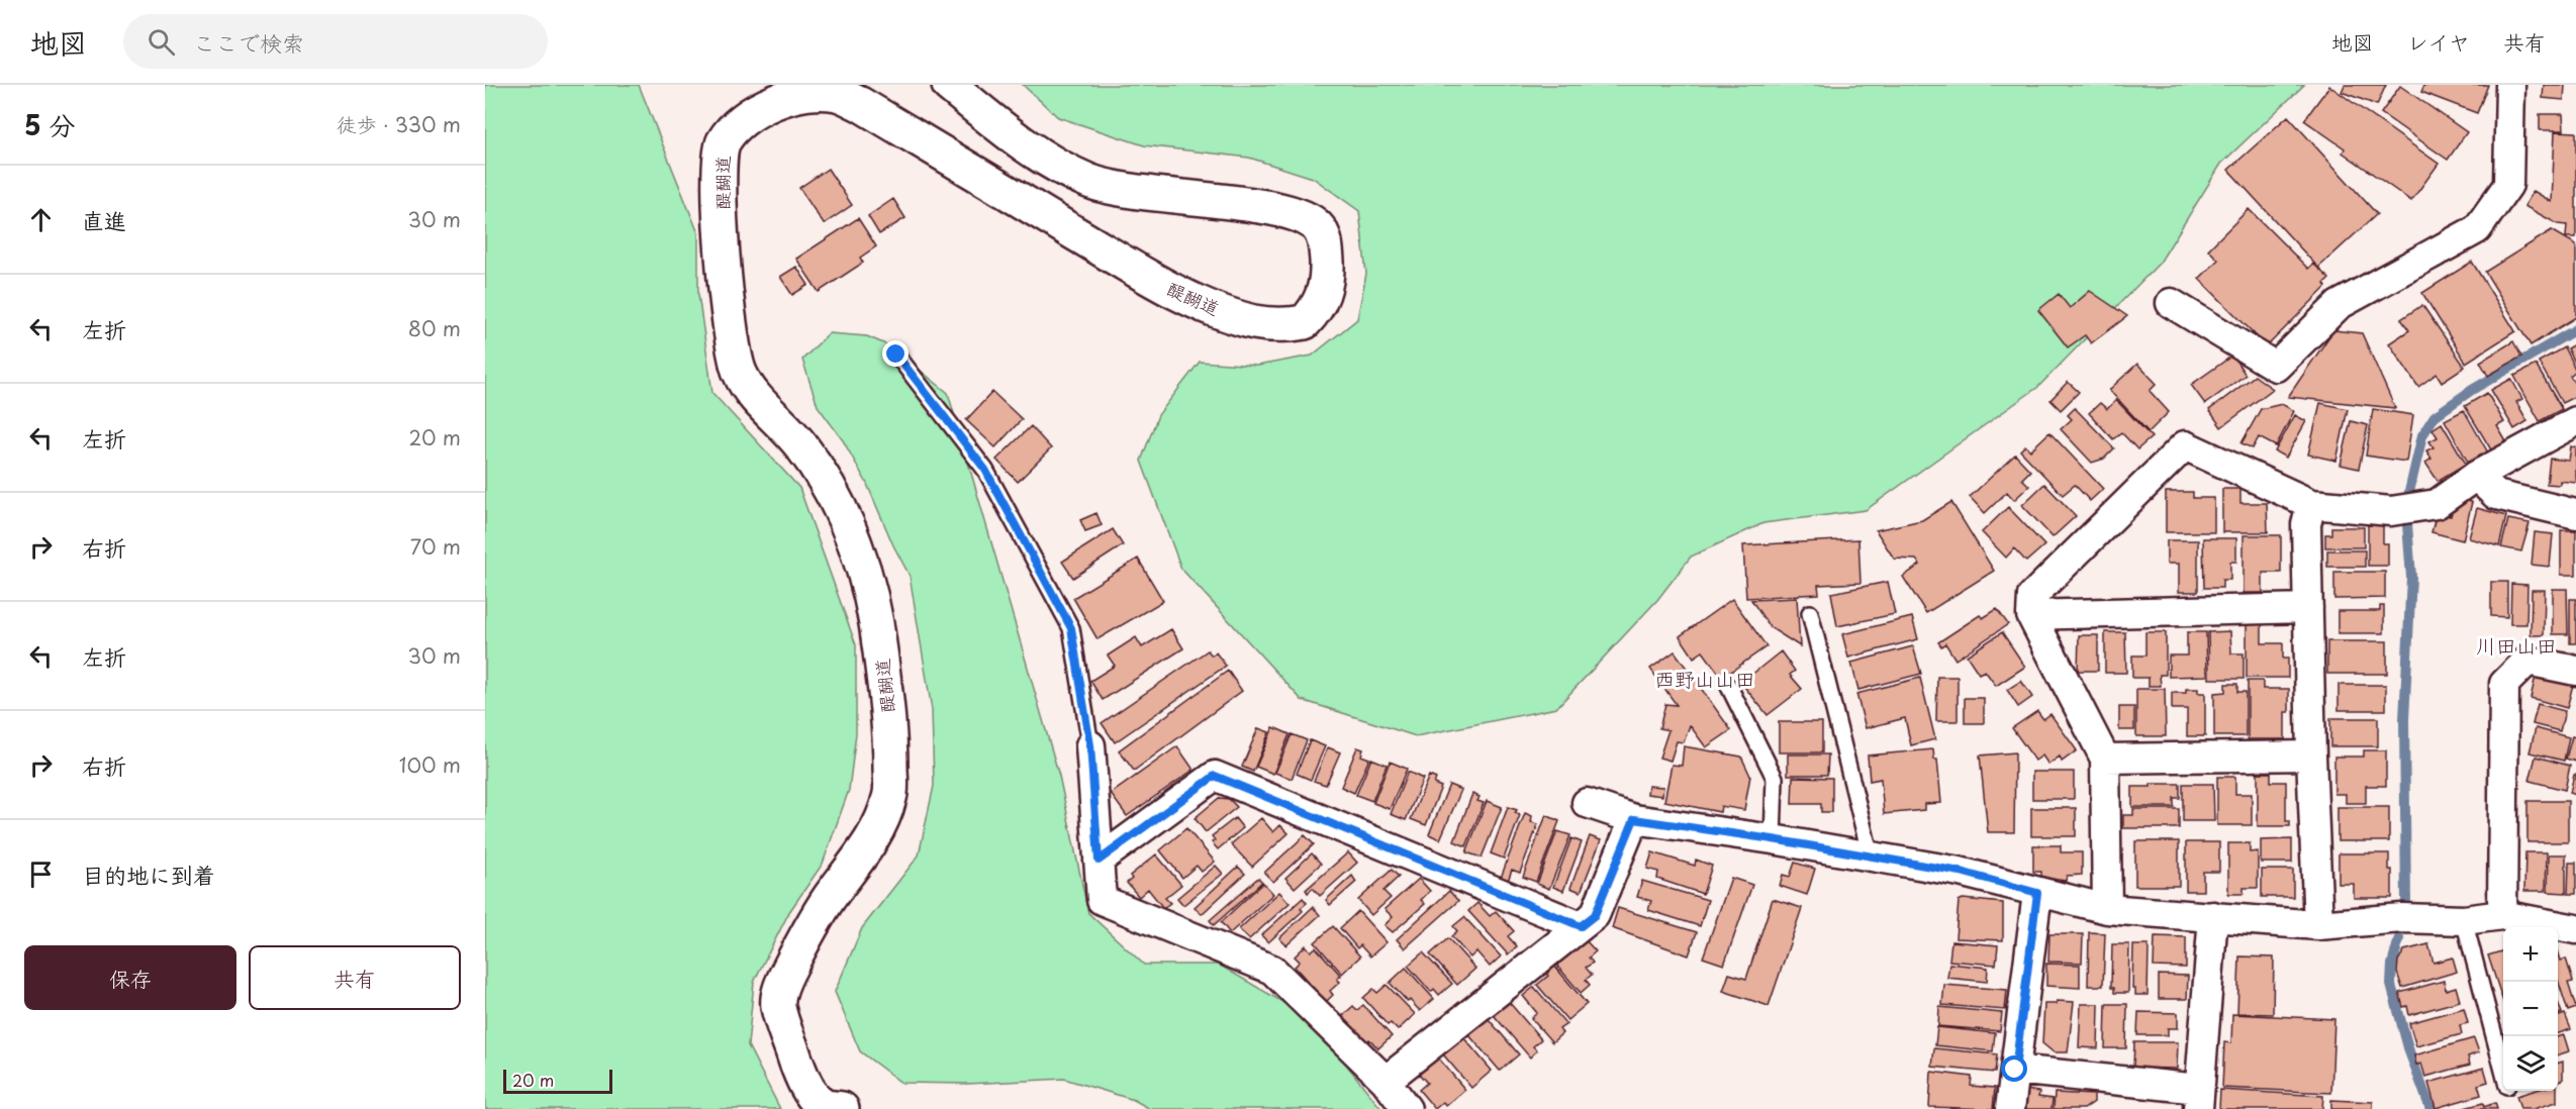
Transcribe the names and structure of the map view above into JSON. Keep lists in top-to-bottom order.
{
  "streets": {
    "main road": ["醍醐道"]
  },
  "districts": ["川田山田", "西野山山田"],
  "scale_bar": "20 m",
  "page": {
    "header": "地図",
    "search": "ここで検索",
    "nav": ["地図", "レイヤ", "共有"],
    "heading": ["5 分", "徒歩 · 330 m"],
    "list": [
      ["直進", "30 m"],
      ["左折", "80 m"],
      ["左折", "20 m"],
      ["右折", "70 m"],
      ["左折", "30 m"],
      ["右折", "100 m"],
      "目的地に到着"
    ],
    "buttons": ["保存", "共有"],
    "map_buttons": ["+", "−"],
    "scale": "20 m"
  }
}
